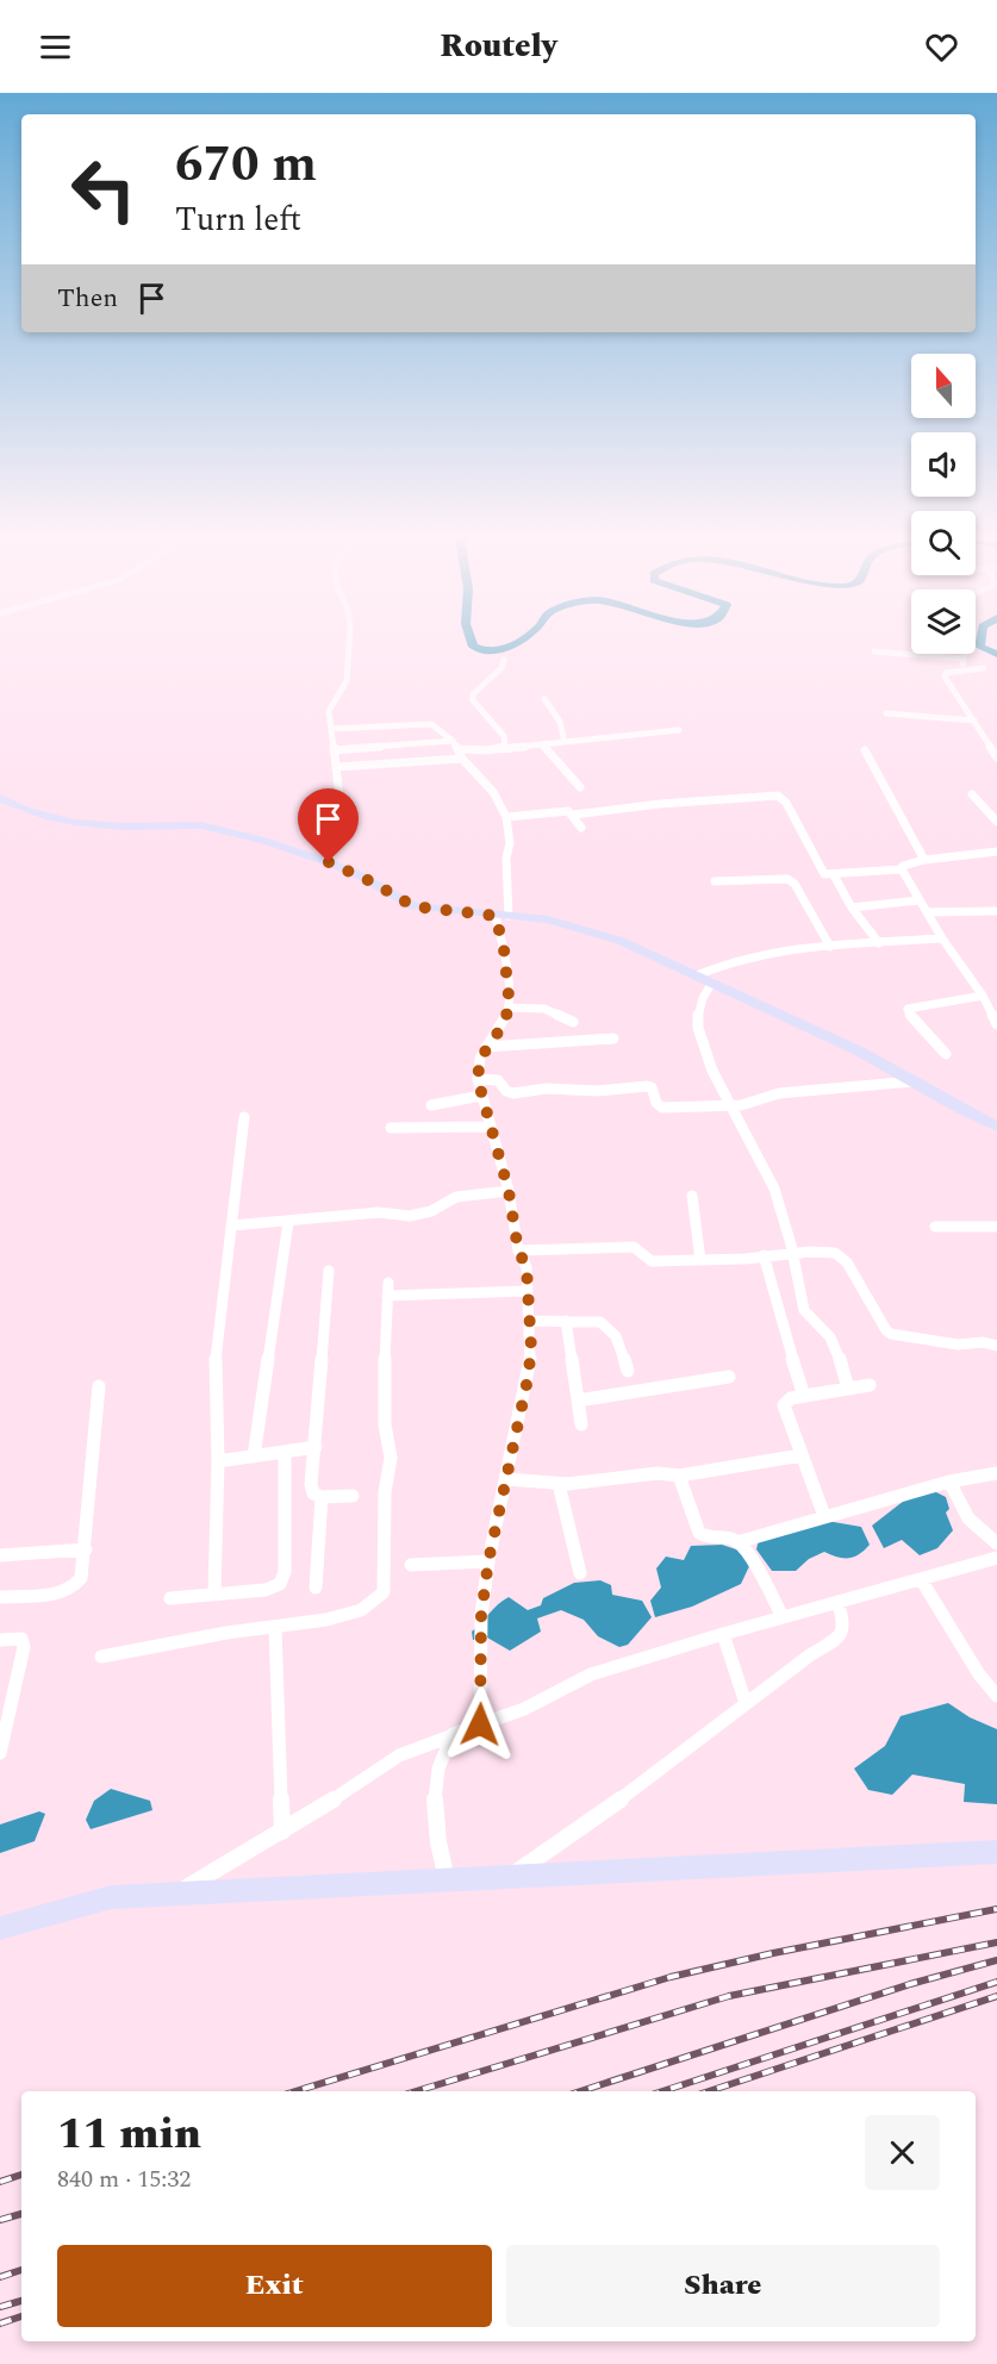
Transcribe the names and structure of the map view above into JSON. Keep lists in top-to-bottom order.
{
  "north": "top",
  "page": {
    "header": "Routely",
    "turn": ["670 m", "Turn left"],
    "then": "Then",
    "heading": ["11 min", "840 m · 15:32"],
    "buttons": ["Exit", "Share"]
  }
}
